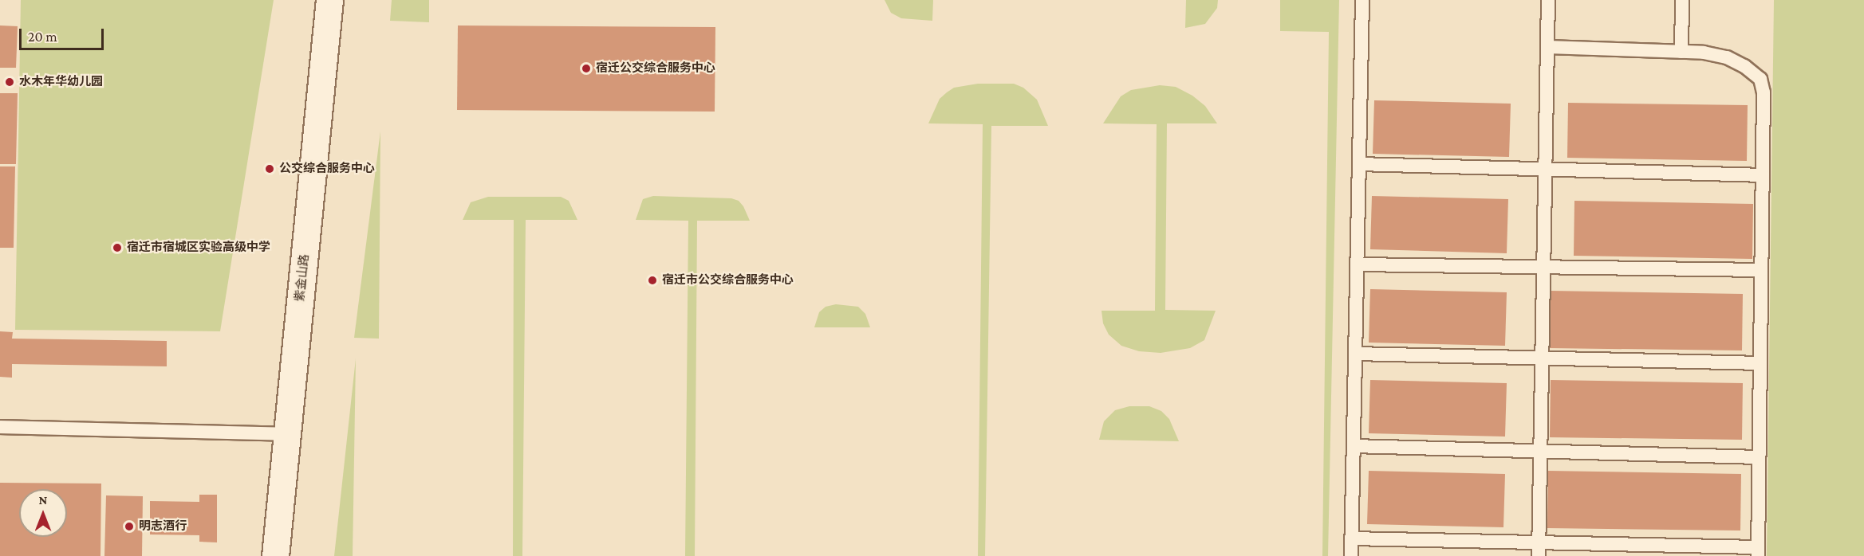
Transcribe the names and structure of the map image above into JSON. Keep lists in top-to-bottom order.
{
  "streets": {
    "street": ["紫金山路"]
  },
  "places": [
    "宿迁公交综合服务中心",
    "水木年华幼儿园",
    "公交综合服务中心",
    "宿迁市宿城区实验高级中学",
    "宿迁市公交综合服务中心",
    "明志酒行"
  ],
  "scale_bar": "20 m",
  "north": "top"
}
